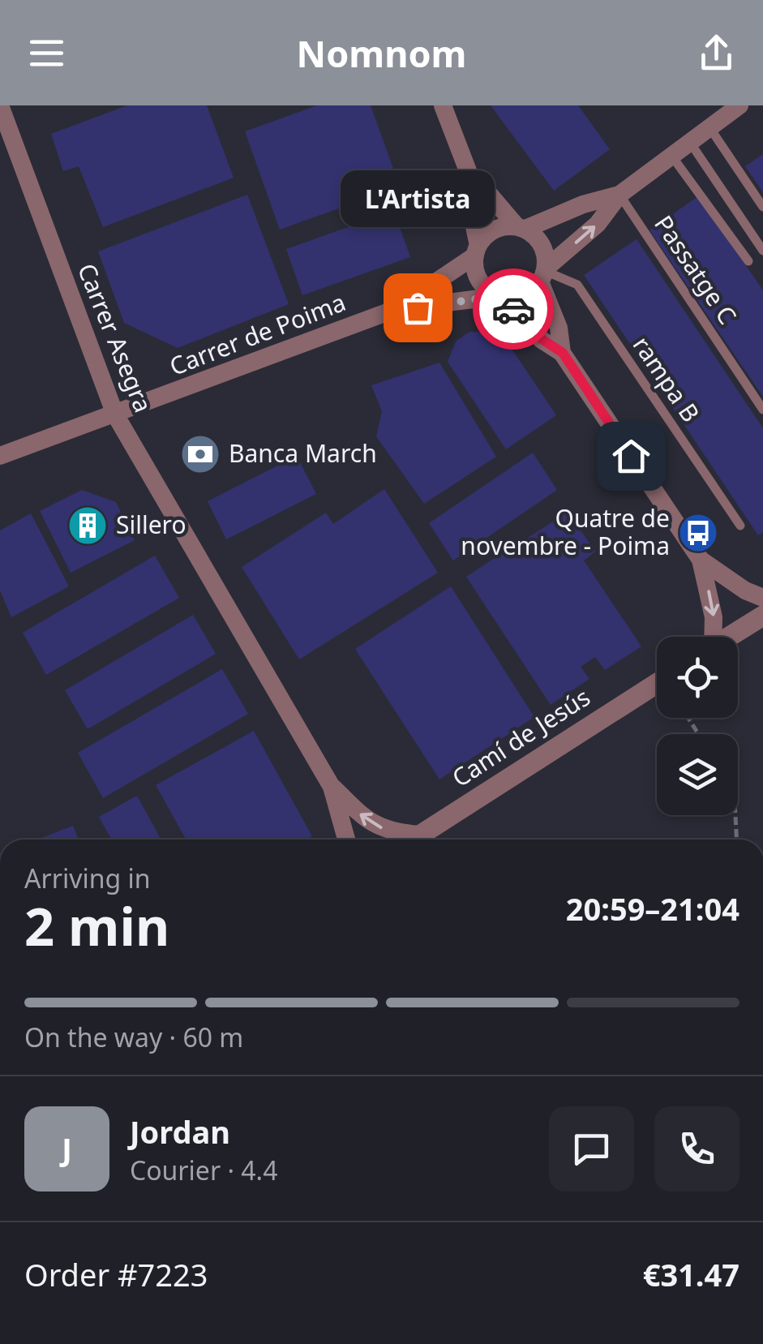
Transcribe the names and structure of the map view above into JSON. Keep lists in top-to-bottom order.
{
  "streets": {
    "street": ["Carrer de Poima", "Carrer Asegra", "Camí de Jesús"],
    "lane": ["Passatge C", "rampa B"]
  },
  "crossings": [
    ["Carrer de Poima", "Carrer Asegra"],
    ["Carrer de Poima", "rampa B"]
  ],
  "places": {
    "other": ["L'Artista"],
    "bank": ["Banca March"],
    "building": ["Sillero"],
    "bus stop": ["Quatre de novembre - Poima"]
  },
  "page": {
    "header": "Nomnom",
    "bubble": "L'Artista",
    "heading": ["2 min", "Arriving in", "20:59–21:04"],
    "panel": [
      "Jordan",
      "Courier · 4.4",
      "Order #7223",
      "€31.47"
    ],
    "bar": "On the way · 60 m",
    "round": "J"
  }
}
